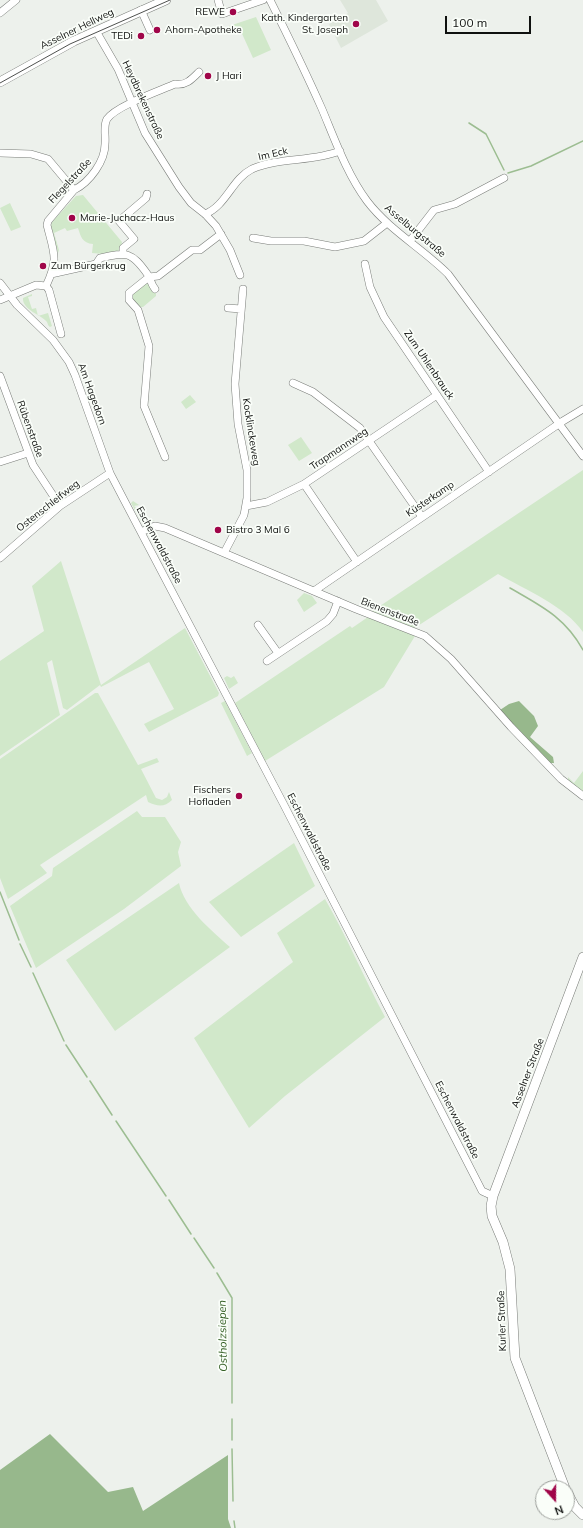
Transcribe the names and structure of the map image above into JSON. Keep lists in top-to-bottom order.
{
  "streets": {
    "main road": ["Asselner Hellweg", "Asselner Straße", "Kurler Straße"],
    "street": [
      "Heydbrekenstraße",
      "Im Eck",
      "Flegelstraße",
      "Asselburgstraße",
      "Zum Uhlenbrauck",
      "Am Hagedorn",
      "Rübenstraße",
      "Kocklinckeweg",
      "Trapmannweg",
      "Küsterkamp",
      "Ostenschleifweg",
      "Eschenwaldstraße",
      "Bienenstraße"
    ]
  },
  "crossings": [
    ["Asselner Hellweg", "Heydbrekenstraße"],
    ["Heydbrekenstraße", "Im Eck"],
    ["Heydbrekenstraße", "Flegelstraße"],
    ["Im Eck", "Asselburgstraße"],
    ["Asselburgstraße", "Küsterkamp"],
    ["Zum Uhlenbrauck", "Trapmannweg"],
    ["Zum Uhlenbrauck", "Küsterkamp"],
    ["Am Hagedorn", "Ostenschleifweg"],
    ["Am Hagedorn", "Eschenwaldstraße"],
    ["Rübenstraße", "Ostenschleifweg"],
    ["Kocklinckeweg", "Trapmannweg"],
    ["Kocklinckeweg", "Bienenstraße"],
    ["Küsterkamp", "Bienenstraße"],
    ["Ostenschleifweg", "Eschenwaldstraße"],
    ["Eschenwaldstraße", "Bienenstraße"],
    ["Eschenwaldstraße", "Asselner Straße"],
    ["Eschenwaldstraße", "Kurler Straße"],
    ["Asselner Straße", "Kurler Straße"]
  ],
  "water": ["Ostholzsiepen"],
  "places": [
    "REWE",
    "Kath. Kindergarten St. Joseph",
    "Ahorn-Apotheke",
    "TEDi",
    "J Hari",
    "Marie-Juchacz-Haus",
    "Zum Bürgerkrug",
    "Bistro 3 Mal 6",
    "Fischers Hofladen"
  ],
  "scale_bar": "100 m",
  "north": "bottom"
}
